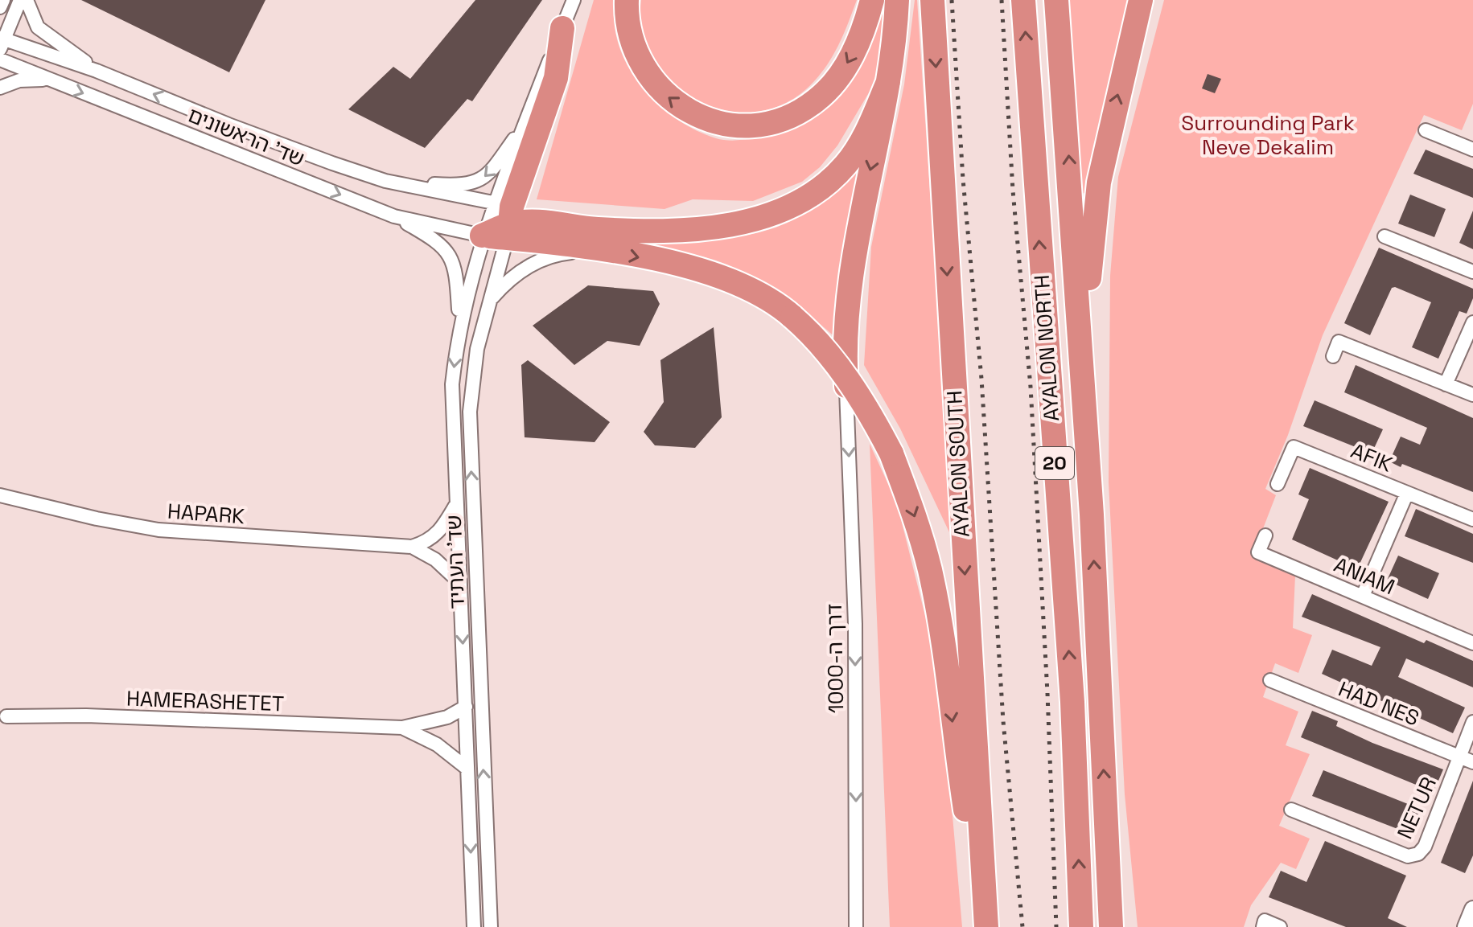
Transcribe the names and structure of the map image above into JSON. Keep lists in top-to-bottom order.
{
  "streets": {
    "highway": ["AYALON NORTH", "20", "AYALON SOUTH"],
    "street": [
      "שד' הראשונים",
      "AFIK",
      "HAPARK",
      "שד' העתיד",
      "ANIAM",
      "דרך ה-1000",
      "HAMERASHETET",
      "HAD NES",
      "NETUR"
    ]
  },
  "crossings": [
    ["שד' הראשונים", "שד' העתיד"],
    ["HAPARK", "שד' העתיד"],
    ["שד' העתיד", "HAMERASHETET"],
    ["HAD NES", "NETUR"]
  ],
  "one_way": ["דרך ה-1000"],
  "parks": ["Surrounding Park Neve Dekalim"]
}
